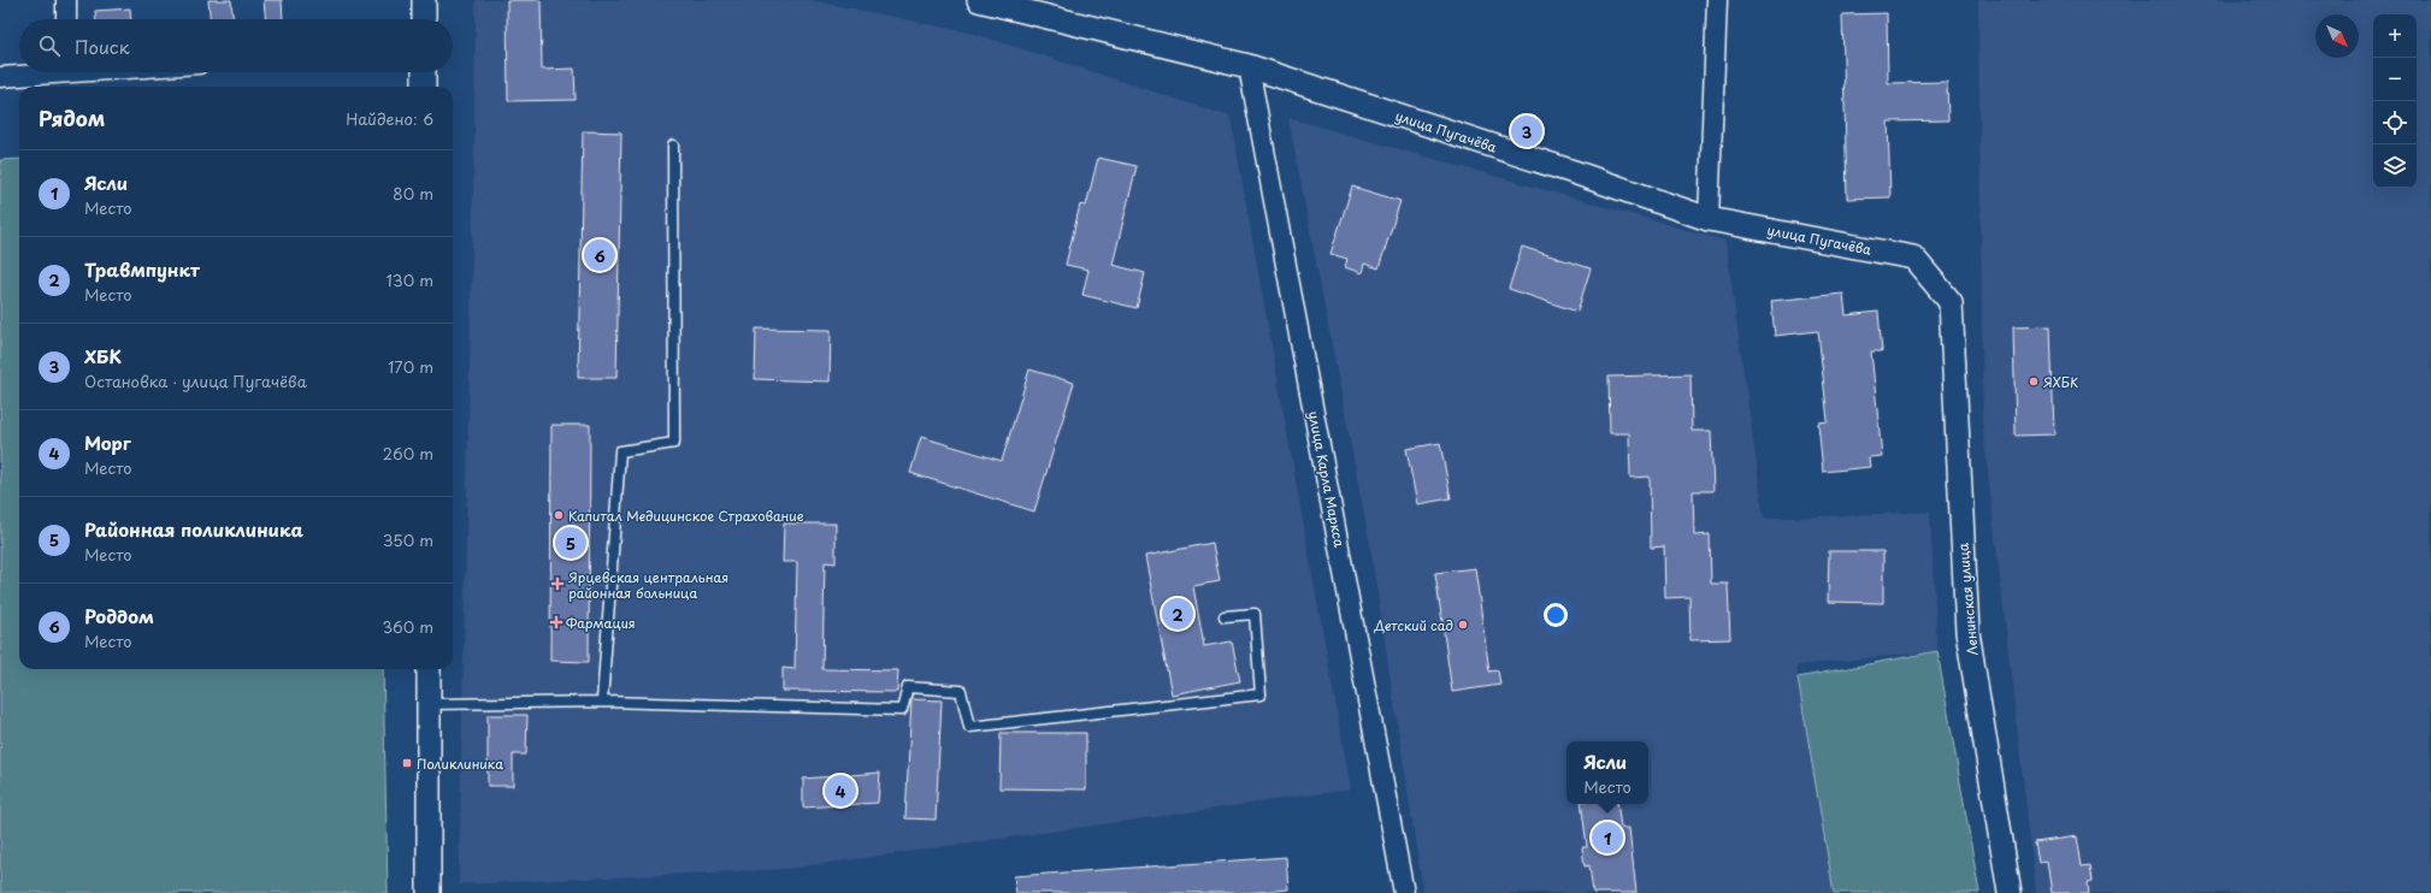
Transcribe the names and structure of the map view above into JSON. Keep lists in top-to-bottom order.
{
  "streets": {
    "street": ["улица Пугачёва", "улица Карла Маркса", "Ленинская улица"]
  },
  "crossings": [
    ["улица Пугачёва", "улица Карла Маркса"],
    ["улица Пугачёва", "Ленинская улица"]
  ],
  "places": {
    "other": ["ЯХБК", "Капитал Медицинское Страхование", "Детский сад"],
    "health": ["Ярцевская центральная районная больница", "Фармация"],
    "transit": ["Поликлиника"]
  },
  "north": "bottom right",
  "page": {
    "map_buttons": ["+", "−"],
    "search": "Поиск",
    "heading": ["Рядом", "Найдено: 6"],
    "pins": [
      "3",
      "6",
      "5",
      "2",
      "4",
      "1"
    ],
    "list": [
      {
        "mark": "1",
        "name": "Ясли",
        "note": "Место",
        "value": "80 m"
      },
      {
        "mark": "2",
        "name": "Травмпункт",
        "note": "Место",
        "value": "130 m"
      },
      {
        "mark": "3",
        "name": "ХБК",
        "note": "Остановка · улица Пугачёва",
        "value": "170 m"
      },
      {
        "mark": "4",
        "name": "Морг",
        "note": "Место",
        "value": "260 m"
      },
      {
        "mark": "5",
        "name": "Районная поликлиника",
        "note": "Место",
        "value": "350 m"
      },
      {
        "mark": "6",
        "name": "Роддом",
        "note": "Место",
        "value": "360 m"
      }
    ],
    "popup": ["Ясли", "Место"]
  }
}
